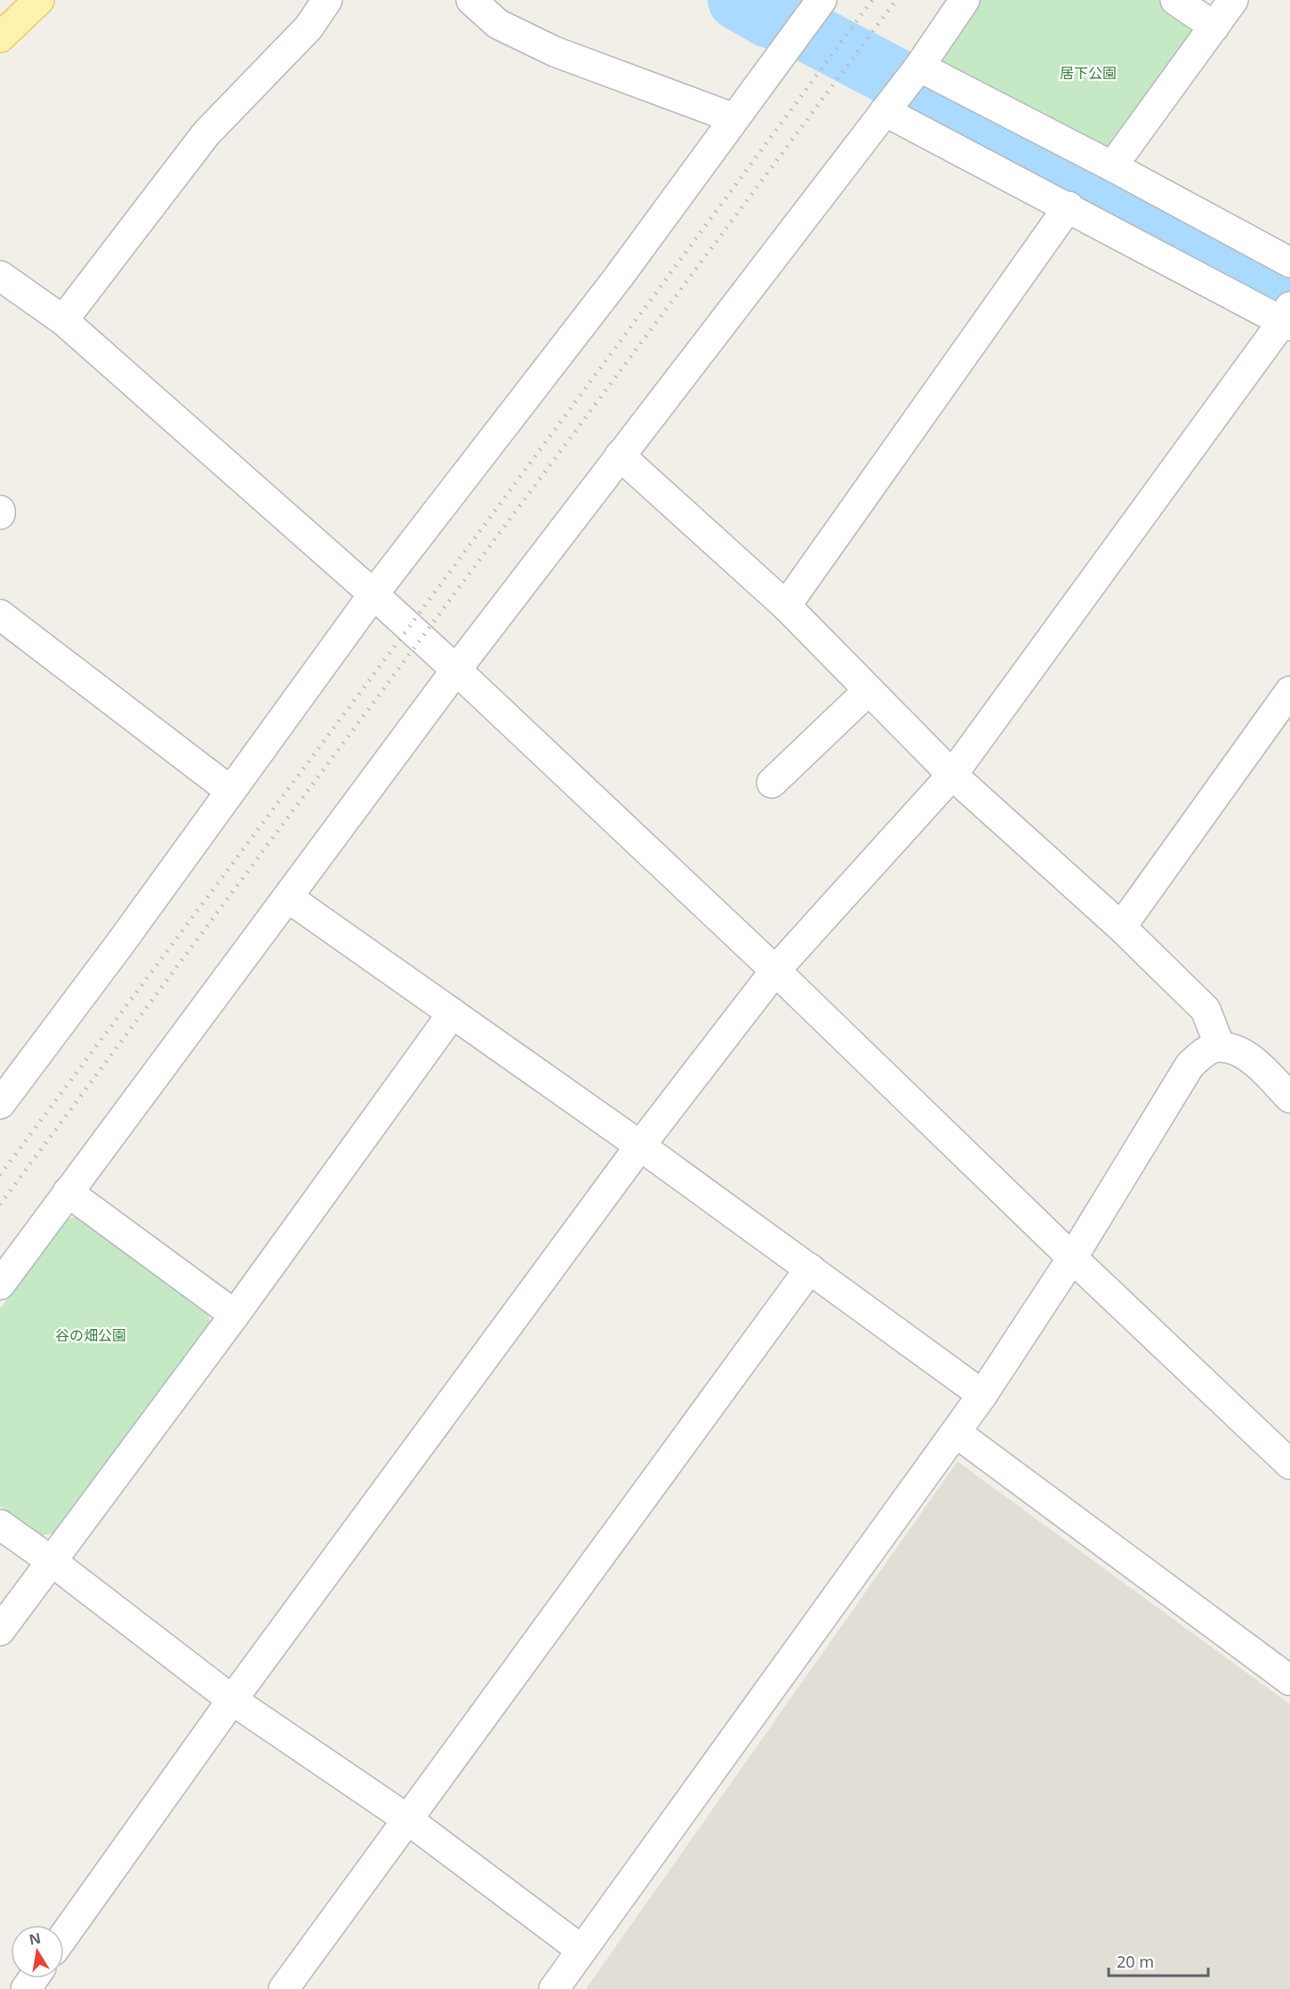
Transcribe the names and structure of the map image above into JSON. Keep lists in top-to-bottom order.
{
  "parks": ["居下公園", "谷の畑公園"],
  "scale_bar": "20 m",
  "north": "top"
}
